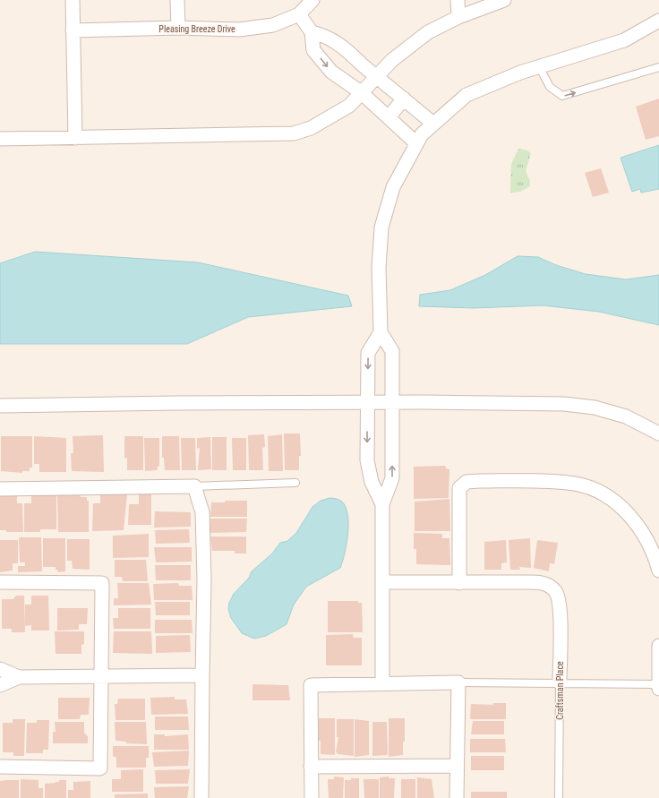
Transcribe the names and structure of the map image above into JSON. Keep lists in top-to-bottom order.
{
  "streets": {
    "street": ["Pleasing Breeze Drive", "Craftsman Place"]
  }
}
